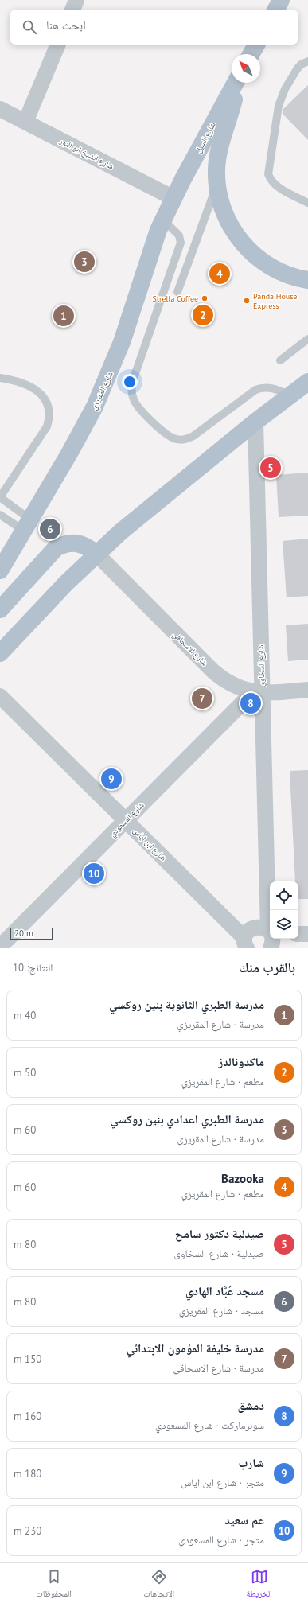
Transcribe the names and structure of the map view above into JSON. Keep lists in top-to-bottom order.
{
  "streets": {
    "main road": ["شارع السيل", "شارع المقريزي"],
    "street": [
      "شارع الشيخ ابو النور",
      "شارع الاسحاقي",
      "شارع السخاوى",
      "شارع المسعودي",
      "شارع ابن اياس"
    ]
  },
  "crossings": [
    ["شارع السيل", "شارع الشيخ ابو النور"],
    ["شارع السيل", "شارع المقريزي"],
    ["شارع الشيخ ابو النور", "شارع المقريزي"],
    ["شارع الاسحاقي", "شارع السخاوى"],
    ["شارع الاسحاقي", "شارع المسعودي"],
    ["شارع السخاوى", "شارع المسعودي"],
    ["شارع المسعودي", "شارع ابن اياس"]
  ],
  "places": ["Strella Coffee", "Panda House Express"],
  "scale_bar": "20 m",
  "north": "top left",
  "page": {
    "search": "ابحث هنا",
    "pins": [
      "3",
      "4",
      "2",
      "1",
      "5",
      "6",
      "7",
      "8",
      "9",
      "10"
    ],
    "scale": "20 m",
    "heading": ["بالقرب منك", "النتائج: 10"],
    "list": [
      {
        "mark": "1",
        "name": "مدرسة الطبري الثانوية بنين روكسي",
        "note": "مدرسة · شارع المقريزي",
        "value": "40 m"
      },
      {
        "mark": "2",
        "name": "ماكدونالدز",
        "note": "مطعم · شارع المقريزي",
        "value": "50 m"
      },
      {
        "mark": "3",
        "name": "مدرسة الطبري اعدادي بنين روكسي",
        "note": "مدرسة · شارع المقريزي",
        "value": "60 m"
      },
      {
        "mark": "4",
        "name": "Bazooka",
        "note": "مطعم · شارع المقريزي",
        "value": "60 m"
      },
      {
        "mark": "5",
        "name": "صيدلية دكتور سامح",
        "note": "صيدلية · شارع السخاوى",
        "value": "80 m"
      },
      {
        "mark": "6",
        "name": "مسجد عُبَّاد الهادي",
        "note": "مسجد · شارع المقريزي",
        "value": "80 m"
      },
      {
        "mark": "7",
        "name": "مدرسة خليفة المؤمون الابتدائي",
        "note": "مدرسة · شارع الاسحاقي",
        "value": "150 m"
      },
      {
        "mark": "8",
        "name": "دمشق",
        "note": "سوبرماركت · شارع المسعودي",
        "value": "160 m"
      },
      {
        "mark": "9",
        "name": "شارب",
        "note": "متجر · شارع ابن اياس",
        "value": "180 m"
      },
      {
        "mark": "10",
        "name": "عم سعيد",
        "note": "متجر · شارع المسعودي",
        "value": "230 m"
      }
    ],
    "nav": ["الخريطة", "الاتجاهات", "المحفوظات"]
  }
}
